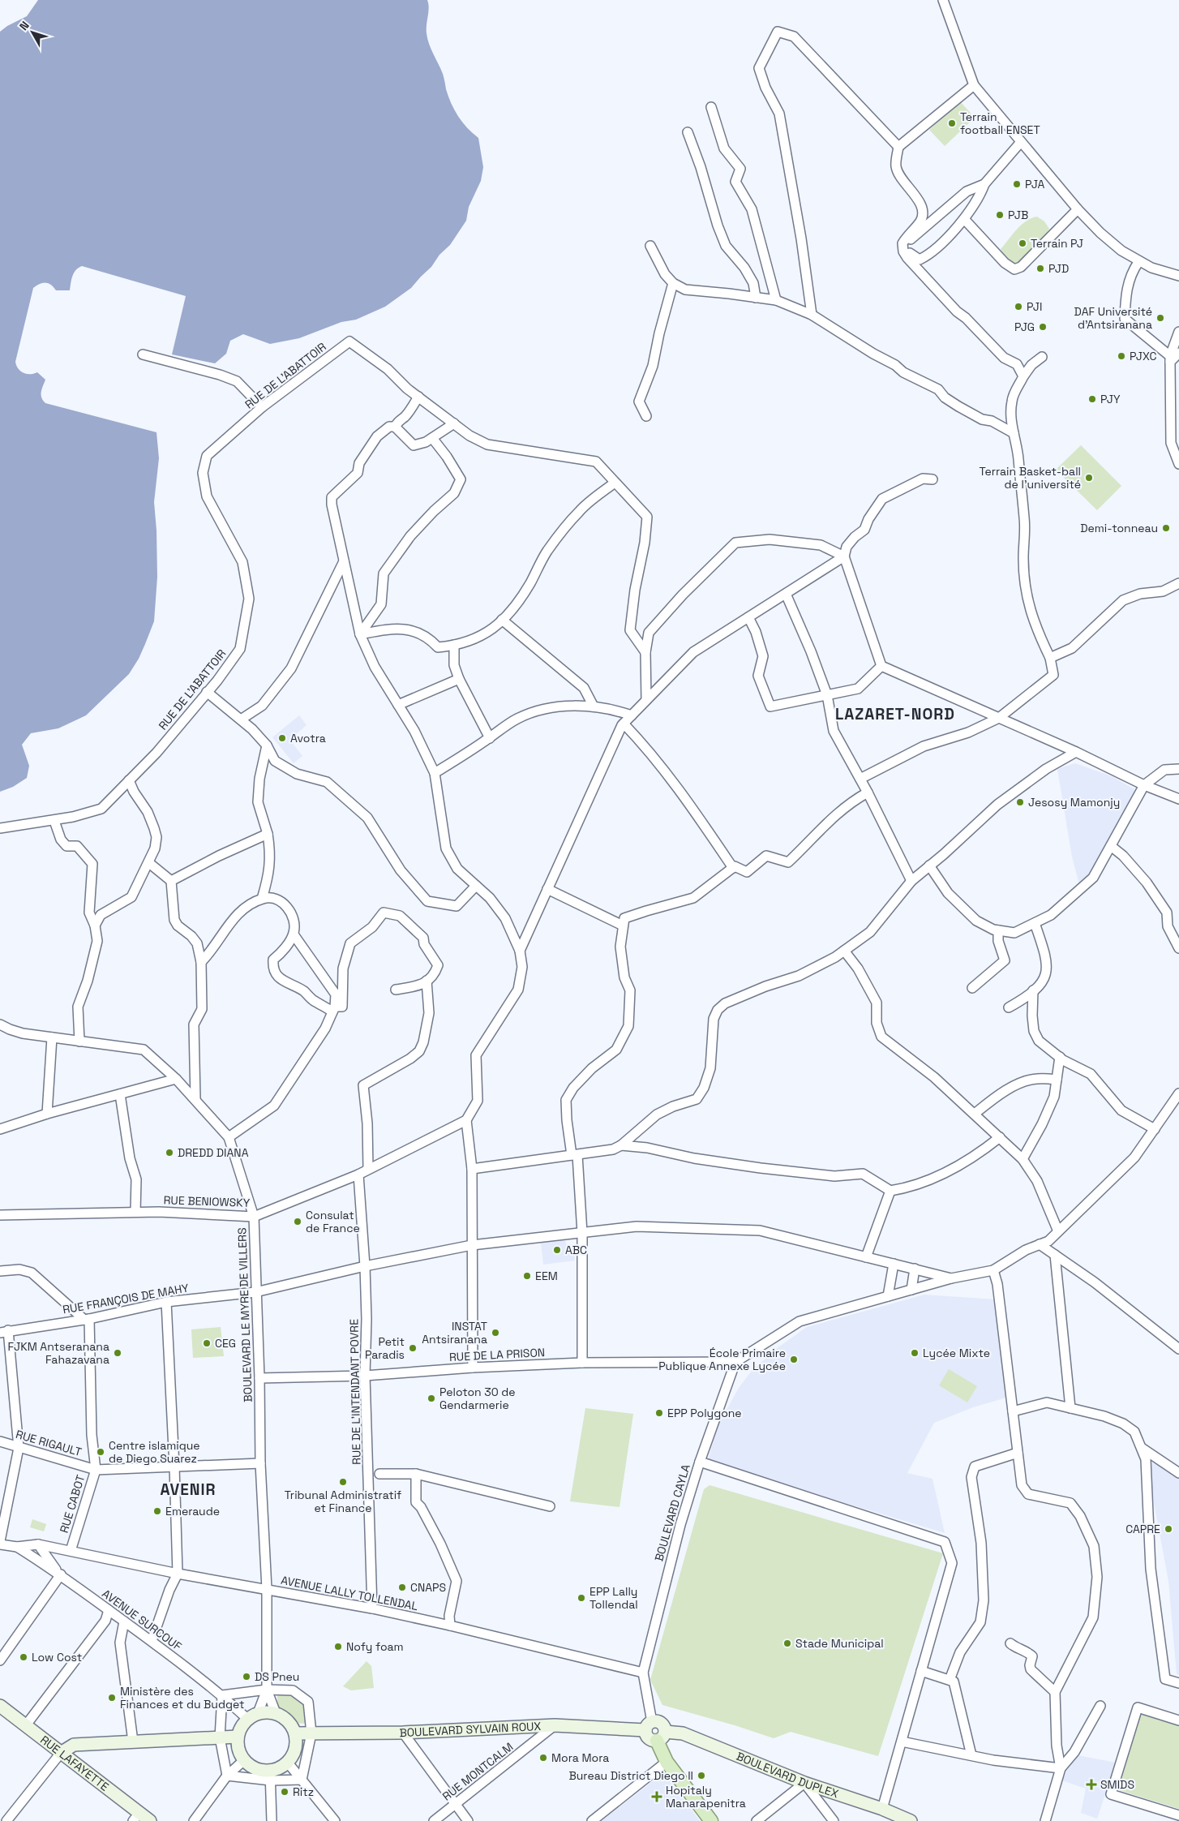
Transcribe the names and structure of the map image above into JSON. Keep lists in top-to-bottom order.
{
  "streets": {
    "main road": ["BOULEVARD SYLVAIN ROUX", "RUE LAFAYETTE", "BOULEVARD DUPLEX"],
    "street": [
      "RUE DE L'ABATTOIR",
      "RUE BENIOWSKY",
      "RUE FRANÇOIS DE MAHY",
      "BOULEVARD LE MYRE DE VILLERS",
      "RUE DE LA PRISON",
      "RUE DE L'INTENDANT POVRE",
      "RUE RIGAULT",
      "RUE CABOT",
      "BOULEVARD CAYLA",
      "AVENUE LALLY TOLLENDAL",
      "AVENUE SURCOUF",
      "RUE MONTCALM"
    ]
  },
  "crossings": [
    ["RUE BENIOWSKY", "BOULEVARD LE MYRE DE VILLERS"],
    ["RUE BENIOWSKY", "RUE DE L'INTENDANT POVRE"],
    ["RUE FRANÇOIS DE MAHY", "BOULEVARD LE MYRE DE VILLERS"],
    ["RUE FRANÇOIS DE MAHY", "RUE DE L'INTENDANT POVRE"],
    ["RUE FRANÇOIS DE MAHY", "RUE CABOT"],
    ["BOULEVARD LE MYRE DE VILLERS", "RUE DE LA PRISON"],
    ["BOULEVARD LE MYRE DE VILLERS", "RUE RIGAULT"],
    ["BOULEVARD LE MYRE DE VILLERS", "AVENUE LALLY TOLLENDAL"],
    ["BOULEVARD LE MYRE DE VILLERS", "AVENUE SURCOUF"],
    ["BOULEVARD LE MYRE DE VILLERS", "BOULEVARD SYLVAIN ROUX"],
    ["RUE DE LA PRISON", "RUE DE L'INTENDANT POVRE"],
    ["RUE DE LA PRISON", "BOULEVARD CAYLA"],
    ["RUE DE L'INTENDANT POVRE", "AVENUE LALLY TOLLENDAL"],
    ["RUE RIGAULT", "RUE CABOT"],
    ["RUE CABOT", "AVENUE LALLY TOLLENDAL"],
    ["BOULEVARD CAYLA", "AVENUE LALLY TOLLENDAL"],
    ["AVENUE LALLY TOLLENDAL", "AVENUE SURCOUF"],
    ["AVENUE SURCOUF", "BOULEVARD SYLVAIN ROUX"],
    ["BOULEVARD SYLVAIN ROUX", "RUE MONTCALM"]
  ],
  "districts": ["LAZARET-NORD", "AVENIR"],
  "places": {
    "other": [
      "Terrain football ENSET",
      "PJA",
      "PJB",
      "Terrain PJ",
      "PJD",
      "PJI",
      "DAF Université d'Antsiranana",
      "PJG",
      "PJXC",
      "PJY",
      "Terrain Basket-ball de l'université",
      "Demi-tonneau",
      "Avotra",
      "Jesosy Mamonjy",
      "DREDD DIANA",
      "Consulat de France",
      "ABC",
      "EEM",
      "INSTAT Antsiranana",
      "CEG",
      "Petit Paradis",
      "FJKM Antseranana Fahazavana",
      "Lycée Mixte",
      "École Primaire Publique Annexe Lycée",
      "Peloton 30 de Gendarmerie",
      "EPP Polygone",
      "Centre islamique de Diego Suarez",
      "Tribunal Administratif et Finance",
      "Emeraude",
      "CAPRE",
      "CNAPS",
      "EPP Lally Tollendal",
      "Stade Municipal",
      "Nofy foam",
      "Low Cost",
      "DS Pneu",
      "Ministère des Finances et du Budget",
      "Mora Mora",
      "Bureau District Diego II",
      "Ritz"
    ],
    "health": ["SMIDS", "Hopitaly Manarapenitra"]
  },
  "north": "top left"
}
